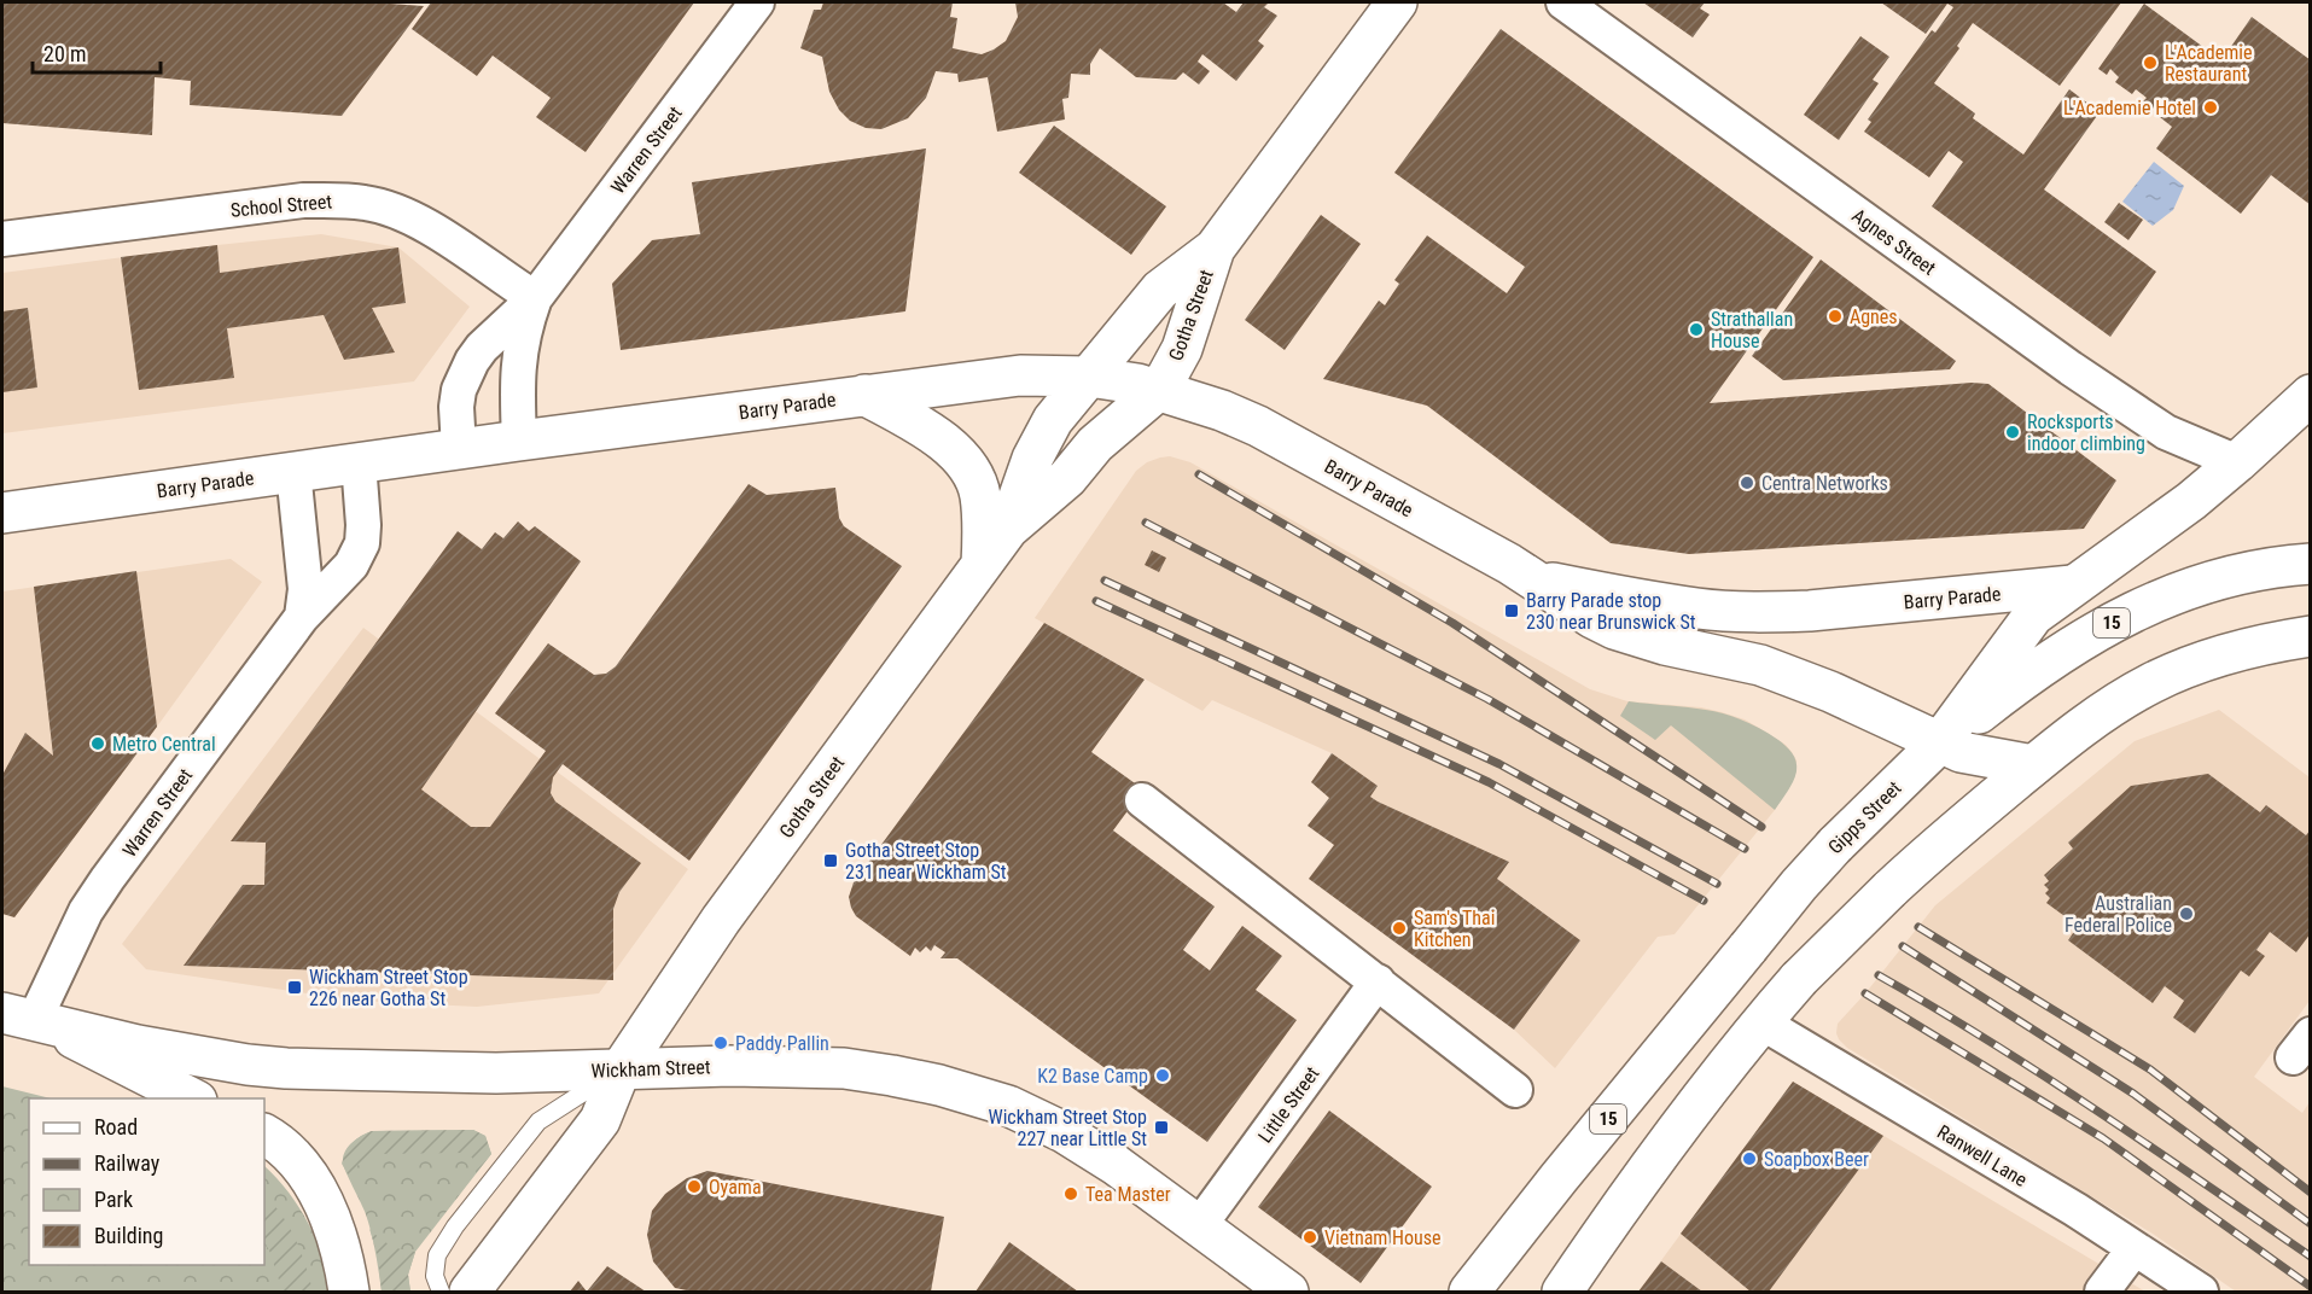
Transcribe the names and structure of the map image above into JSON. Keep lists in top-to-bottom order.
{
  "streets": {
    "main road": [
      "Gotha Street",
      "Barry Parade",
      "15",
      "Gipps Street",
      "Wickham Street"
    ],
    "street": [
      "Warren Street",
      "School Street",
      "Agnes Street",
      "Little Street",
      "Ranwell Lane"
    ]
  },
  "crossings": [
    ["Warren Street", "School Street"],
    ["Warren Street", "Barry Parade"],
    ["Warren Street", "Wickham Street"],
    ["Agnes Street", "Gipps Street"],
    ["Gotha Street", "Barry Parade"],
    ["Gotha Street", "Wickham Street"],
    ["Barry Parade", "15"],
    ["Barry Parade", "Gipps Street"],
    ["15", "Gipps Street"],
    ["Wickham Street", "Little Street"]
  ],
  "places": {
    "other": [
      "L'Academie Restaurant",
      "L'Academie Hotel",
      "Agnes",
      "Strathallan House",
      "Rocksports indoor climbing",
      "Centra Networks",
      "Metro Central",
      "Australian Federal Police",
      "Sam's Thai Kitchen",
      "Paddy Pallin",
      "K2 Base Camp",
      "Soapbox Beer",
      "Oyama",
      "Tea Master",
      "Vietnam House"
    ],
    "transit": [
      "Barry Parade stop 230 near Brunswick St",
      "Gotha Street Stop 231 near Wickham St",
      "Wickham Street Stop 226 near Gotha St",
      "Wickham Street Stop 227 near Little St"
    ]
  },
  "legend": [
    "Road",
    "Railway",
    "Park",
    "Building"
  ],
  "scale_bar": "20 m"
}
